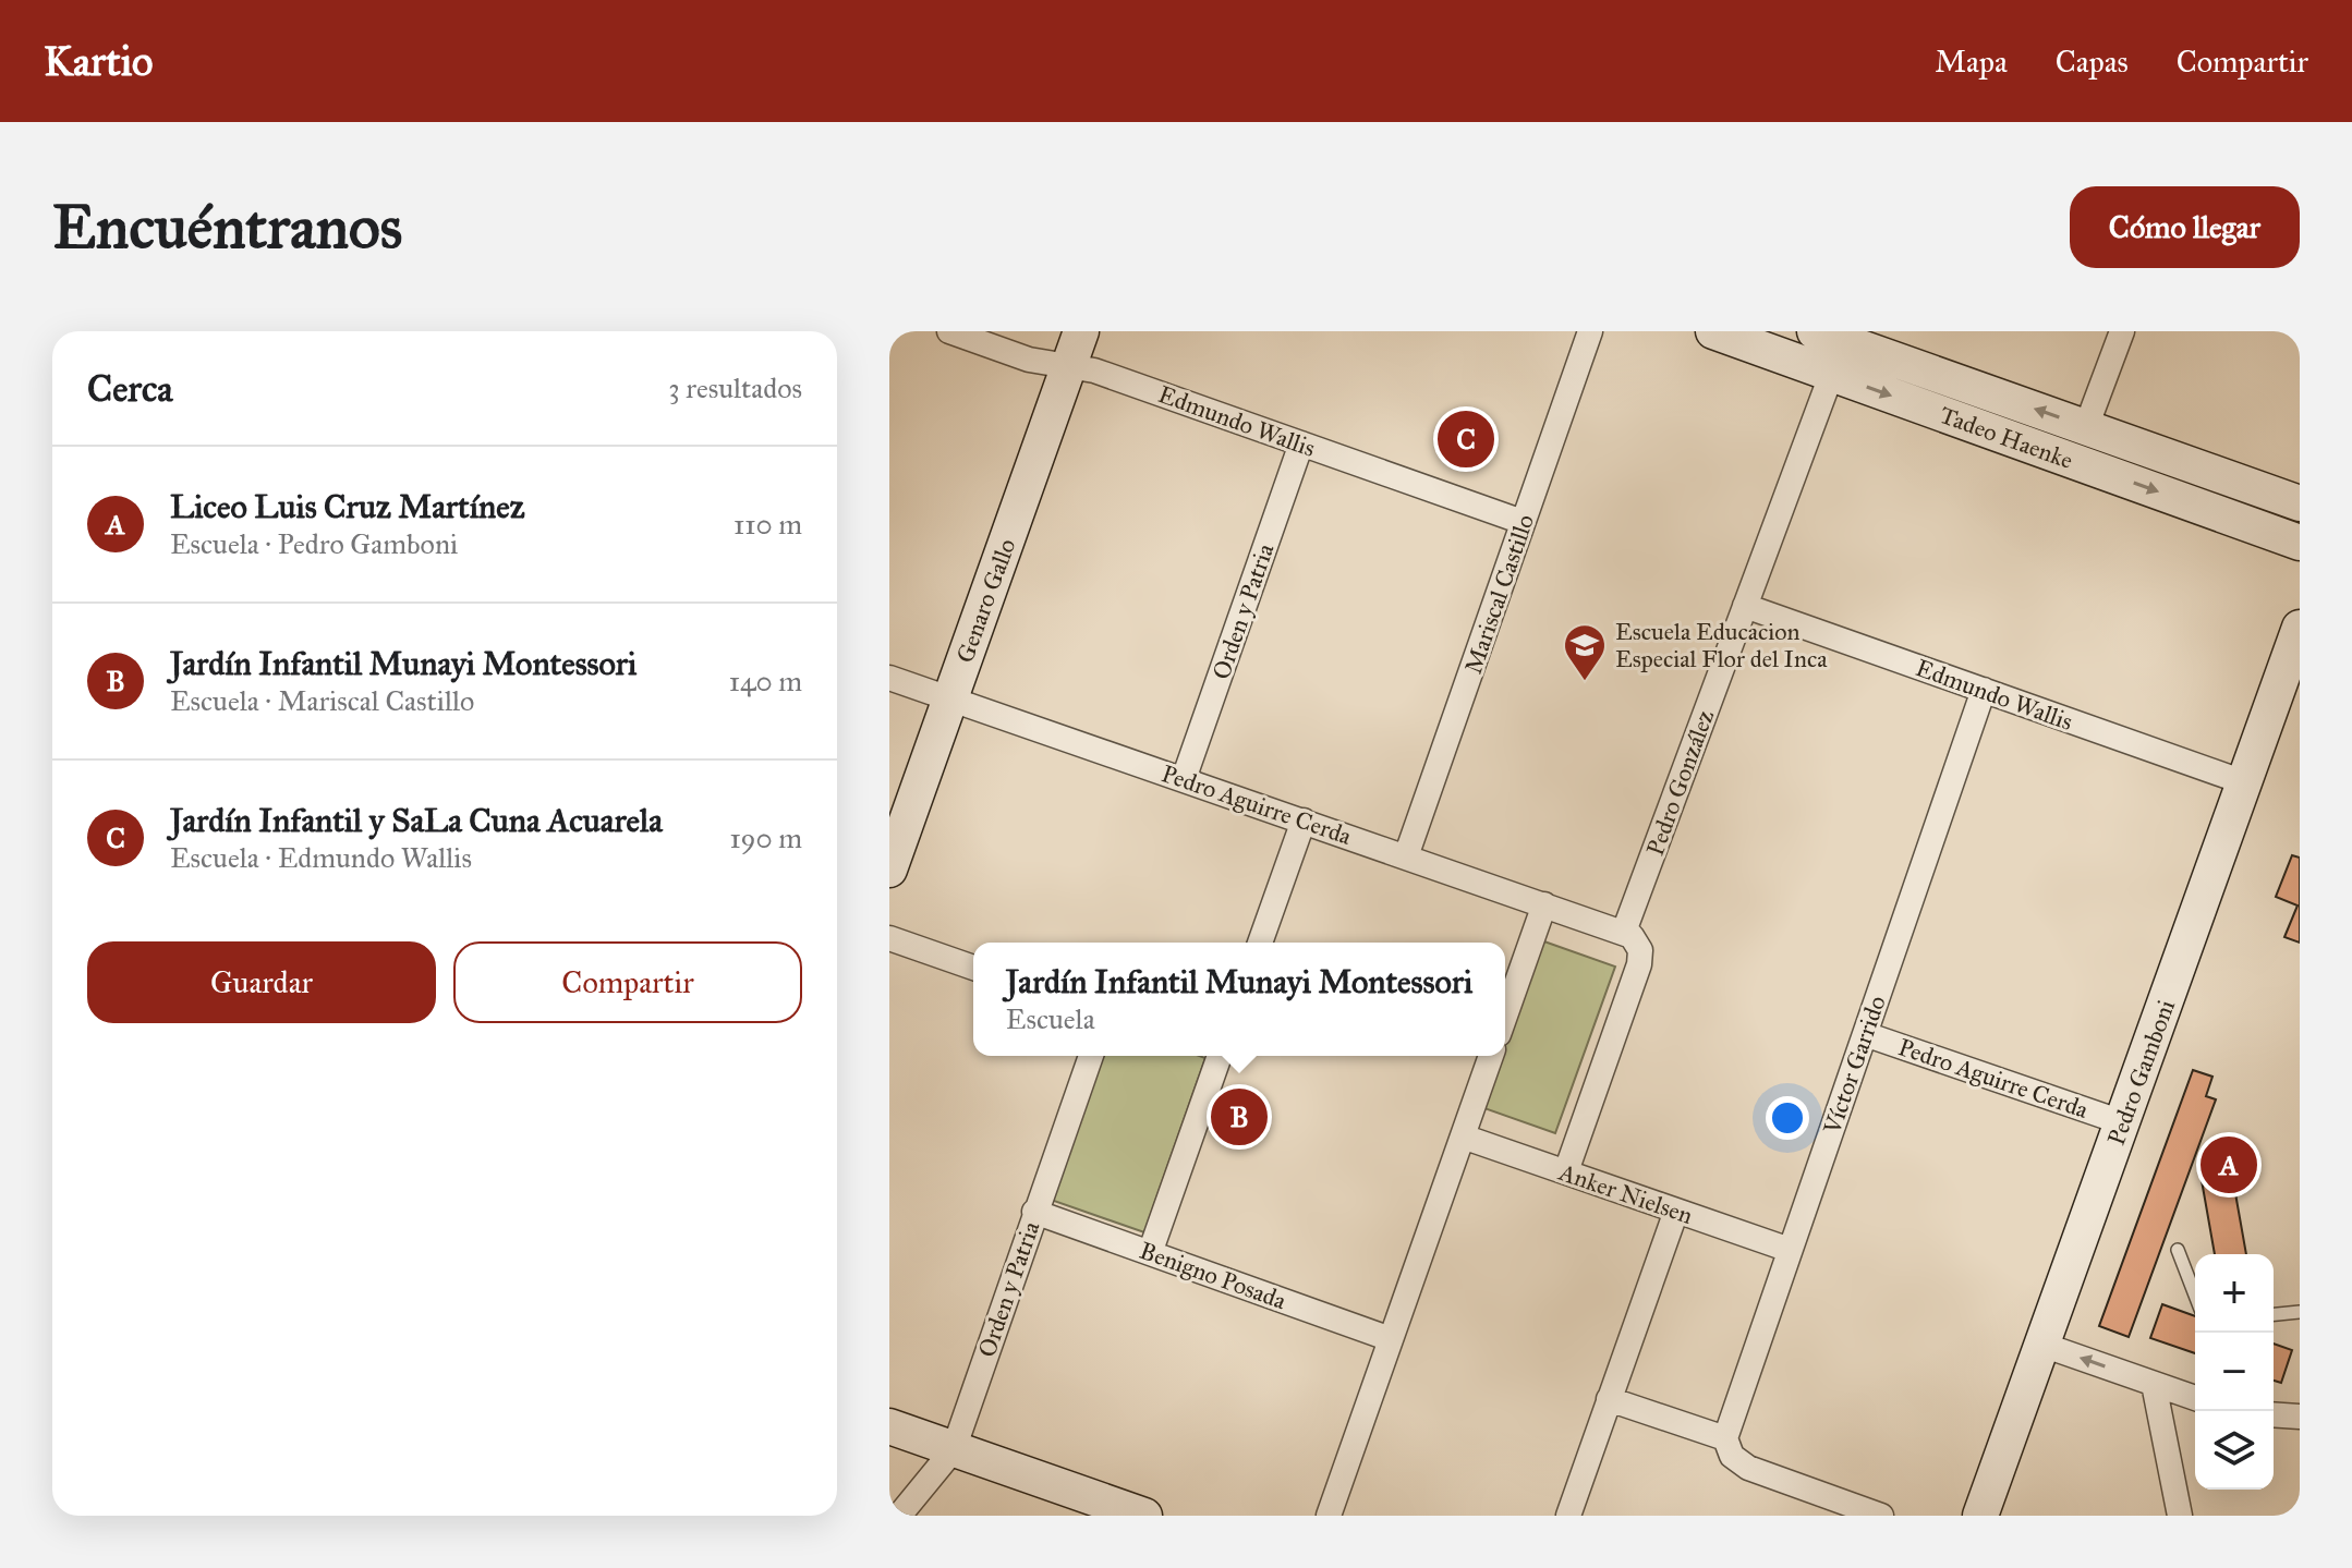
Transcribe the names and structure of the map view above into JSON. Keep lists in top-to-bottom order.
{
  "streets": {
    "street": [
      "Edmundo Wallis",
      "Tadeo Haenke",
      "Mariscal Castillo",
      "Genaro Gallo",
      "Orden y Patria",
      "Pedro González",
      "Pedro Aguirre Cerda",
      "Víctor Garrido",
      "Pedro Gamboni",
      "Anker Nielsen",
      "Benigno Posada"
    ]
  },
  "crossings": [
    ["Edmundo Wallis", "Mariscal Castillo"],
    ["Edmundo Wallis", "Genaro Gallo"],
    ["Edmundo Wallis", "Orden y Patria"],
    ["Edmundo Wallis", "Pedro González"],
    ["Edmundo Wallis", "Víctor Garrido"],
    ["Edmundo Wallis", "Pedro Gamboni"],
    ["Tadeo Haenke", "Pedro González"],
    ["Mariscal Castillo", "Pedro Aguirre Cerda"],
    ["Genaro Gallo", "Pedro Aguirre Cerda"],
    ["Orden y Patria", "Pedro Aguirre Cerda"],
    ["Orden y Patria", "Benigno Posada"],
    ["Pedro González", "Pedro Aguirre Cerda"],
    ["Pedro Aguirre Cerda", "Víctor Garrido"],
    ["Pedro Aguirre Cerda", "Pedro Gamboni"],
    ["Víctor Garrido", "Anker Nielsen"]
  ],
  "places": {
    "school or university": ["Escuela Educacion Especial Flor del Inca"]
  },
  "page": {
    "header": "Kartio",
    "nav": ["Mapa", "Capas", "Compartir"],
    "buttons": [
      "Cómo llegar",
      ["Guardar", "Compartir"]
    ],
    "title": "Encuéntranos",
    "heading": ["Cerca", "3 resultados"],
    "pins": ["C", "B", "A"],
    "list": [
      {
        "mark": "A",
        "name": "Liceo Luis Cruz Martínez",
        "note": "Escuela · Pedro Gamboni",
        "value": "110 m"
      },
      {
        "mark": "B",
        "name": "Jardín Infantil Munayi Montessori",
        "note": "Escuela · Mariscal Castillo",
        "value": "140 m"
      },
      {
        "mark": "C",
        "name": "Jardín Infantil y SaLa Cuna Acuarela",
        "note": "Escuela · Edmundo Wallis",
        "value": "190 m"
      }
    ],
    "popup": ["Jardín Infantil Munayi Montessori", "Escuela"],
    "map_buttons": ["+", "−"]
  }
}
